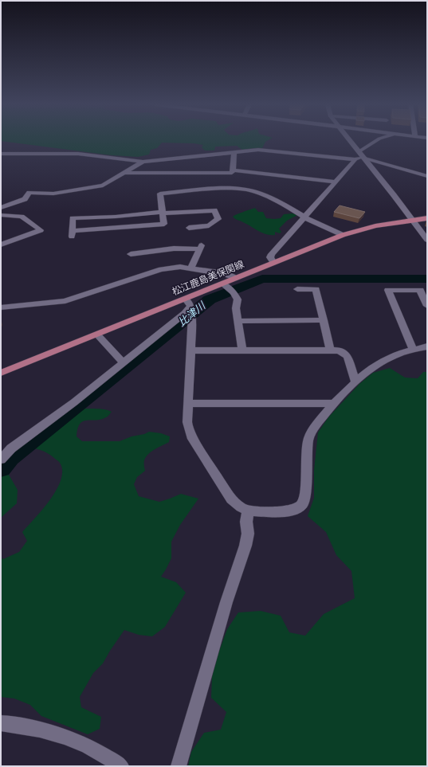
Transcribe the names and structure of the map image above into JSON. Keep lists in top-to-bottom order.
{
  "streets": {
    "main road": ["松江鹿島美保関線"]
  },
  "water": ["比津川"]
}
